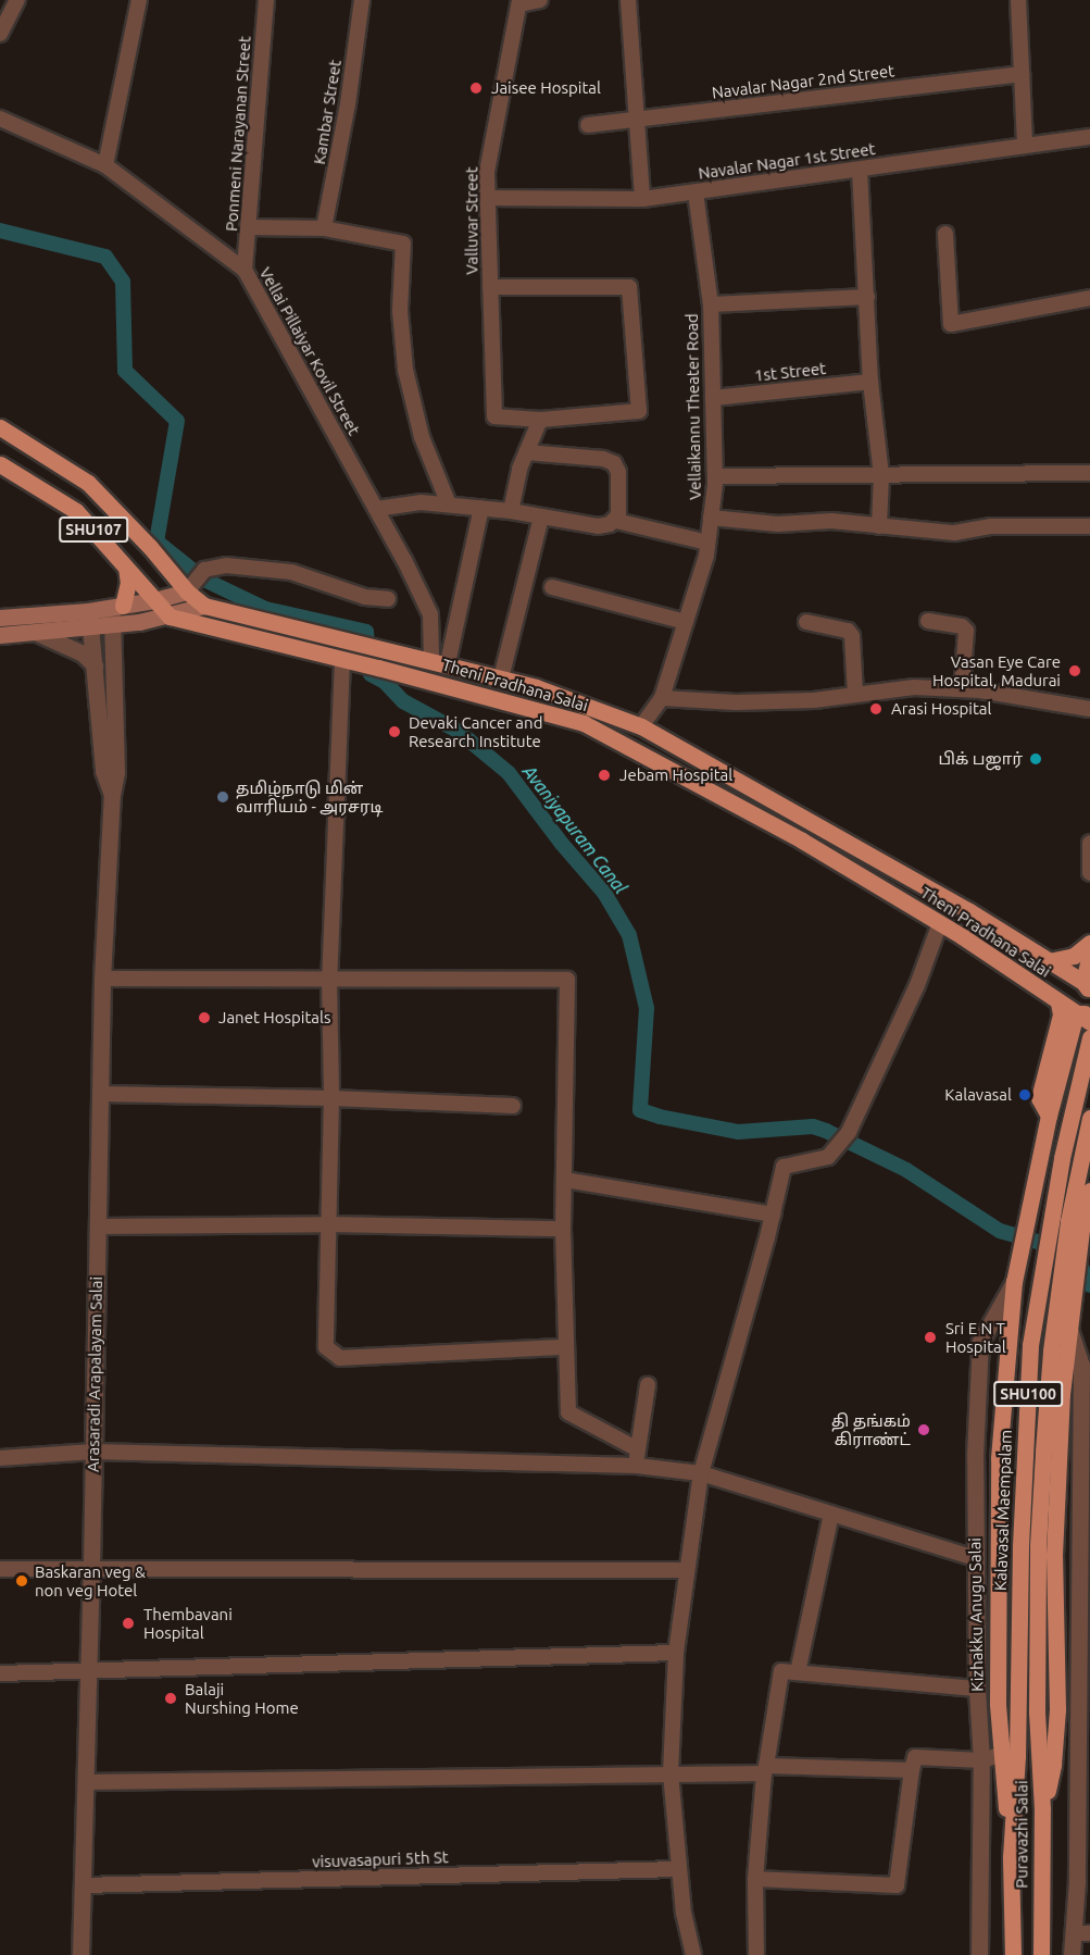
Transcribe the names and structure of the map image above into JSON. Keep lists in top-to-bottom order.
{
  "streets": {
    "main road": [
      "SHU107",
      "Theni Pradhana Salai",
      "SHU100",
      "Kalavasal Maempalam",
      "Puravazhi Salai"
    ],
    "street": [
      "Navalar Nagar 2nd Street",
      "Kambar Street",
      "Ponmeni Narayanan Street",
      "Navalar Nagar 1st Street",
      "Valluvar Street",
      "Vellai Pillaiyar Kovil Street",
      "1st Street",
      "Vellaikannu Theater Road",
      "Arasaradi Arapalayam Salai",
      "Kizhakku Anugu Salai",
      "visuvasapuri 5th St"
    ]
  },
  "crossings": [
    ["Ponmeni Narayanan Street", "Vellai Pillaiyar Kovil Street"],
    ["Navalar Nagar 1st Street", "Valluvar Street"],
    ["Vellai Pillaiyar Kovil Street", "Theni Pradhana Salai"],
    ["1st Street", "Vellaikannu Theater Road"],
    ["Vellaikannu Theater Road", "Theni Pradhana Salai"],
    ["SHU107", "Theni Pradhana Salai"],
    ["Arasaradi Arapalayam Salai", "visuvasapuri 5th St"],
    ["Kalavasal Maempalam", "Puravazhi Salai"]
  ],
  "water": ["Avaniyapuram Canal"],
  "places": [
    "Jaisee Hospital",
    "Vasan Eye Care Hospital, Madurai",
    "Arasi Hospital",
    "Devaki Cancer and Research Institute",
    "பிக் பஜார்",
    "Jebam Hospital",
    "தமிழ்நாடு மின் வாரியம் - அரசரடி",
    "Janet Hospitals",
    "Kalavasal",
    "Sri E N T Hospital",
    "தி தங்கம் கிராண்ட்",
    "Baskaran veg & non veg Hotel",
    "Thembavani Hospital",
    "Balaji Nurshing Home"
  ]
}
